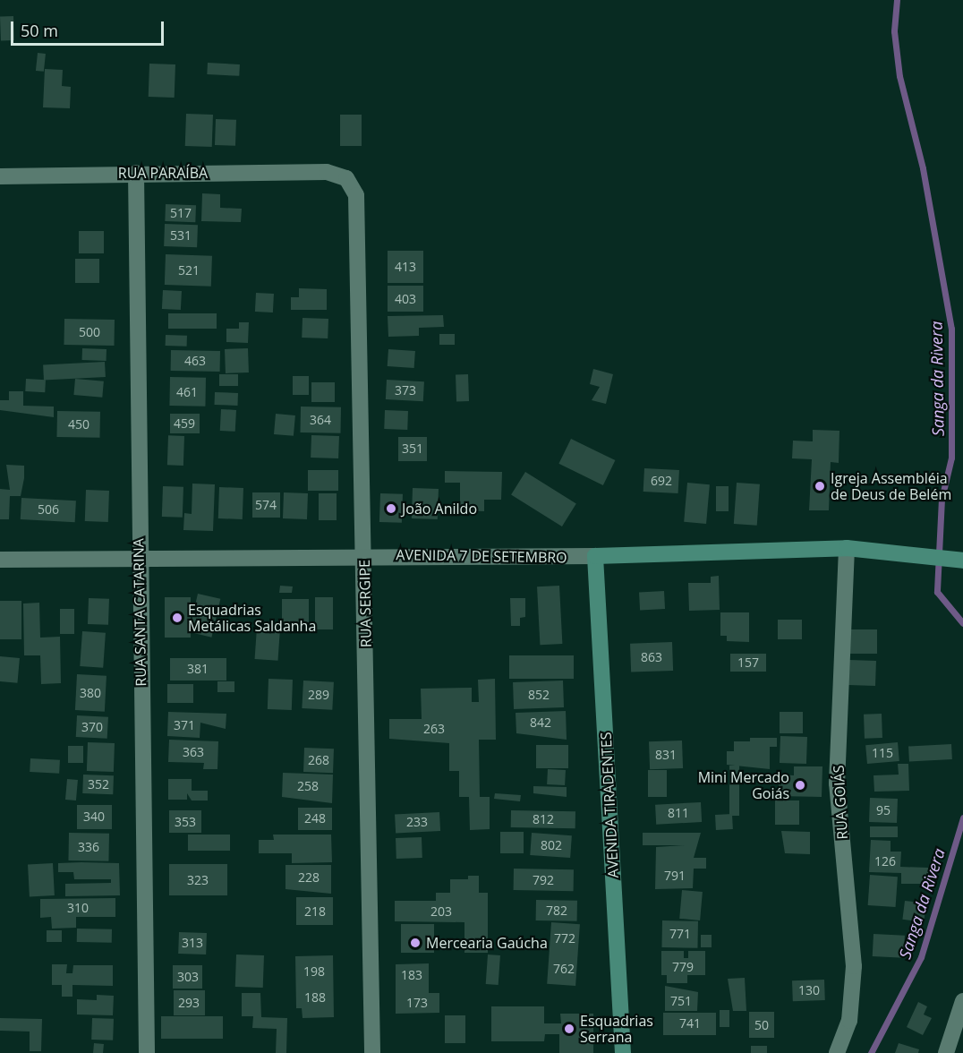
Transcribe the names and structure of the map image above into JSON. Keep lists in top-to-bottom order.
{
  "streets": {
    "street": [
      "RUA PARAÍBA",
      "AVENIDA 7 DE SETEMBRO",
      "RUA SERGIPE",
      "RUA SANTA CATARINA",
      "RUA GOIÁS",
      "AVENIDA TIRADENTES"
    ]
  },
  "crossings": [
    ["RUA PARAÍBA", "RUA SERGIPE"],
    ["RUA PARAÍBA", "RUA SANTA CATARINA"],
    ["AVENIDA 7 DE SETEMBRO", "RUA SERGIPE"],
    ["AVENIDA 7 DE SETEMBRO", "RUA SANTA CATARINA"],
    ["AVENIDA 7 DE SETEMBRO", "RUA GOIÁS"],
    ["AVENIDA 7 DE SETEMBRO", "AVENIDA TIRADENTES"]
  ],
  "water": ["Sanga da Rivera"],
  "places": [
    "Igreja Assembléia de Deus de Belém",
    "João Anildo",
    "Esquadrias Metálicas Saldanha",
    "Mini Mercado Goiás",
    "Mercearia Gaúcha",
    "Esquadrias Serrana"
  ],
  "house_numbers": [
    "517",
    "531",
    "413",
    "521",
    "403",
    "500",
    "463",
    "373",
    "461",
    "364",
    "459",
    "450",
    "351",
    "692",
    "574",
    "506",
    "863",
    "157",
    "381",
    "380",
    "289",
    "852",
    "842",
    "371",
    "370",
    "263",
    "363",
    "115",
    "831",
    "268",
    "352",
    "258",
    "95",
    "811",
    "340",
    "248",
    "812",
    "353",
    "233",
    "802",
    "336",
    "126",
    "791",
    "228",
    "323",
    "792",
    "310",
    "782",
    "218",
    "203",
    "771",
    "772",
    "313",
    "779",
    "762",
    "198",
    "183",
    "303",
    "130",
    "188",
    "751",
    "293",
    "173",
    "741",
    "50"
  ],
  "scale_bar": "50 m"
}
